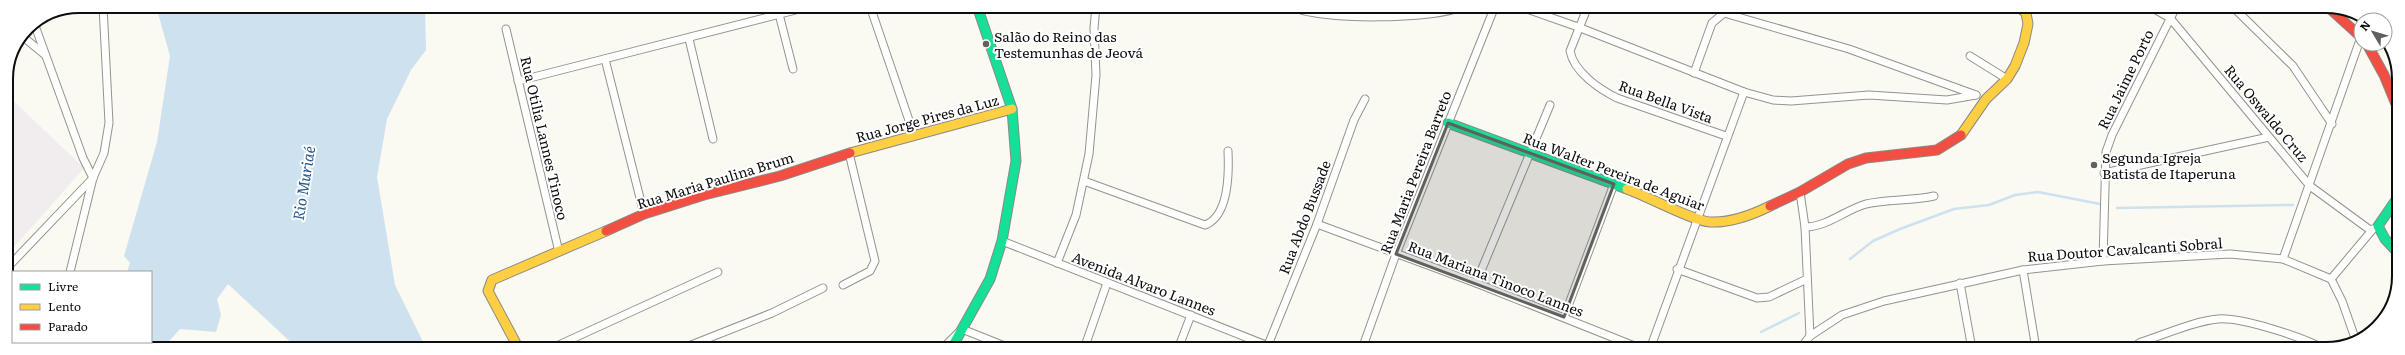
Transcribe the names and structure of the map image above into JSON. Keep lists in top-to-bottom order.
{
  "streets": {
    "street": [
      "Rua Jaime Porto",
      "Rua Bella Vista",
      "Rua Oswaldo Cruz",
      "Rua Jorge Pires da Luz",
      "Rua Otilia Lannes Tinoco",
      "Rua Walter Pereira de Aguiar",
      "Rua Maria Pereira Barreto",
      "Rua Maria Paulina Brum",
      "Rua Abdo Bussade",
      "Rua Doutor Cavalcanti Sobral",
      "Rua Mariana Tinoco Lannes",
      "Avenida Alvaro Lannes"
    ]
  },
  "crossings": [
    ["Rua Jaime Porto", "Rua Oswaldo Cruz"],
    ["Rua Jaime Porto", "Rua Doutor Cavalcanti Sobral"],
    ["Rua Jorge Pires da Luz", "Rua Maria Paulina Brum"],
    ["Rua Otilia Lannes Tinoco", "Rua Maria Paulina Brum"],
    ["Rua Walter Pereira de Aguiar", "Rua Maria Pereira Barreto"],
    ["Rua Maria Pereira Barreto", "Rua Mariana Tinoco Lannes"],
    ["Rua Abdo Bussade", "Rua Mariana Tinoco Lannes"]
  ],
  "water": ["Rio Muriaé"],
  "places": ["Salão do Reino das Testemunhas de Jeová", "Segunda Igreja Batista de Itaperuna"],
  "legend": ["Livre", "Lento", "Parado"],
  "north": "top left"
}
